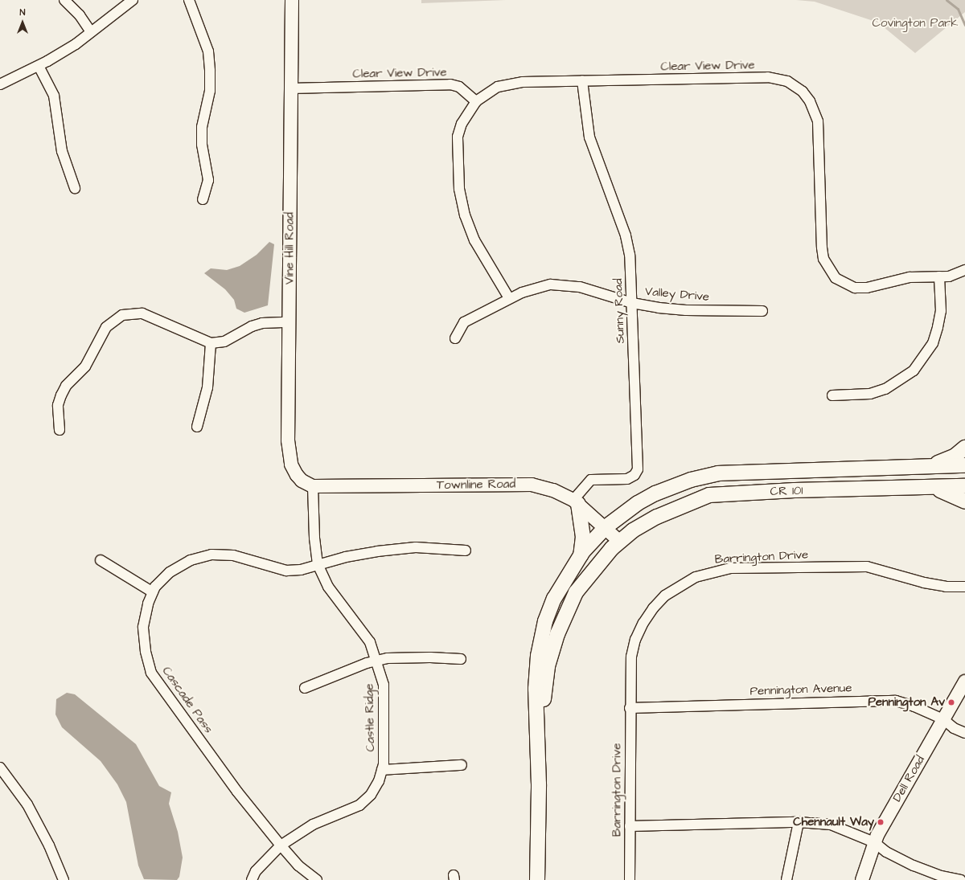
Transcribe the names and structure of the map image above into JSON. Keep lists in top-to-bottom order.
{
  "streets": {
    "main road": ["CR 101"],
    "street": [
      "Clear View Drive",
      "Vine Hill Road",
      "Valley Drive",
      "Sunny Road",
      "Townline Road",
      "Barrington Drive",
      "Pennington Avenue",
      "Cascade Pass",
      "Castle Ridge",
      "Dell Road"
    ]
  },
  "crossings": [
    ["Clear View Drive", "Vine Hill Road"],
    ["Clear View Drive", "Sunny Road"],
    ["Vine Hill Road", "Townline Road"],
    ["Vine Hill Road", "Castle Ridge"],
    ["Valley Drive", "Sunny Road"],
    ["Sunny Road", "Townline Road"],
    ["Townline Road", "CR 101"],
    ["Townline Road", "Castle Ridge"],
    ["Barrington Drive", "Pennington Avenue"],
    ["Pennington Avenue", "Dell Road"],
    ["Cascade Pass", "Castle Ridge"]
  ],
  "parks": ["Covington Park"],
  "places": ["Pennington Av", "Chennault Way"],
  "north": "top"
}
